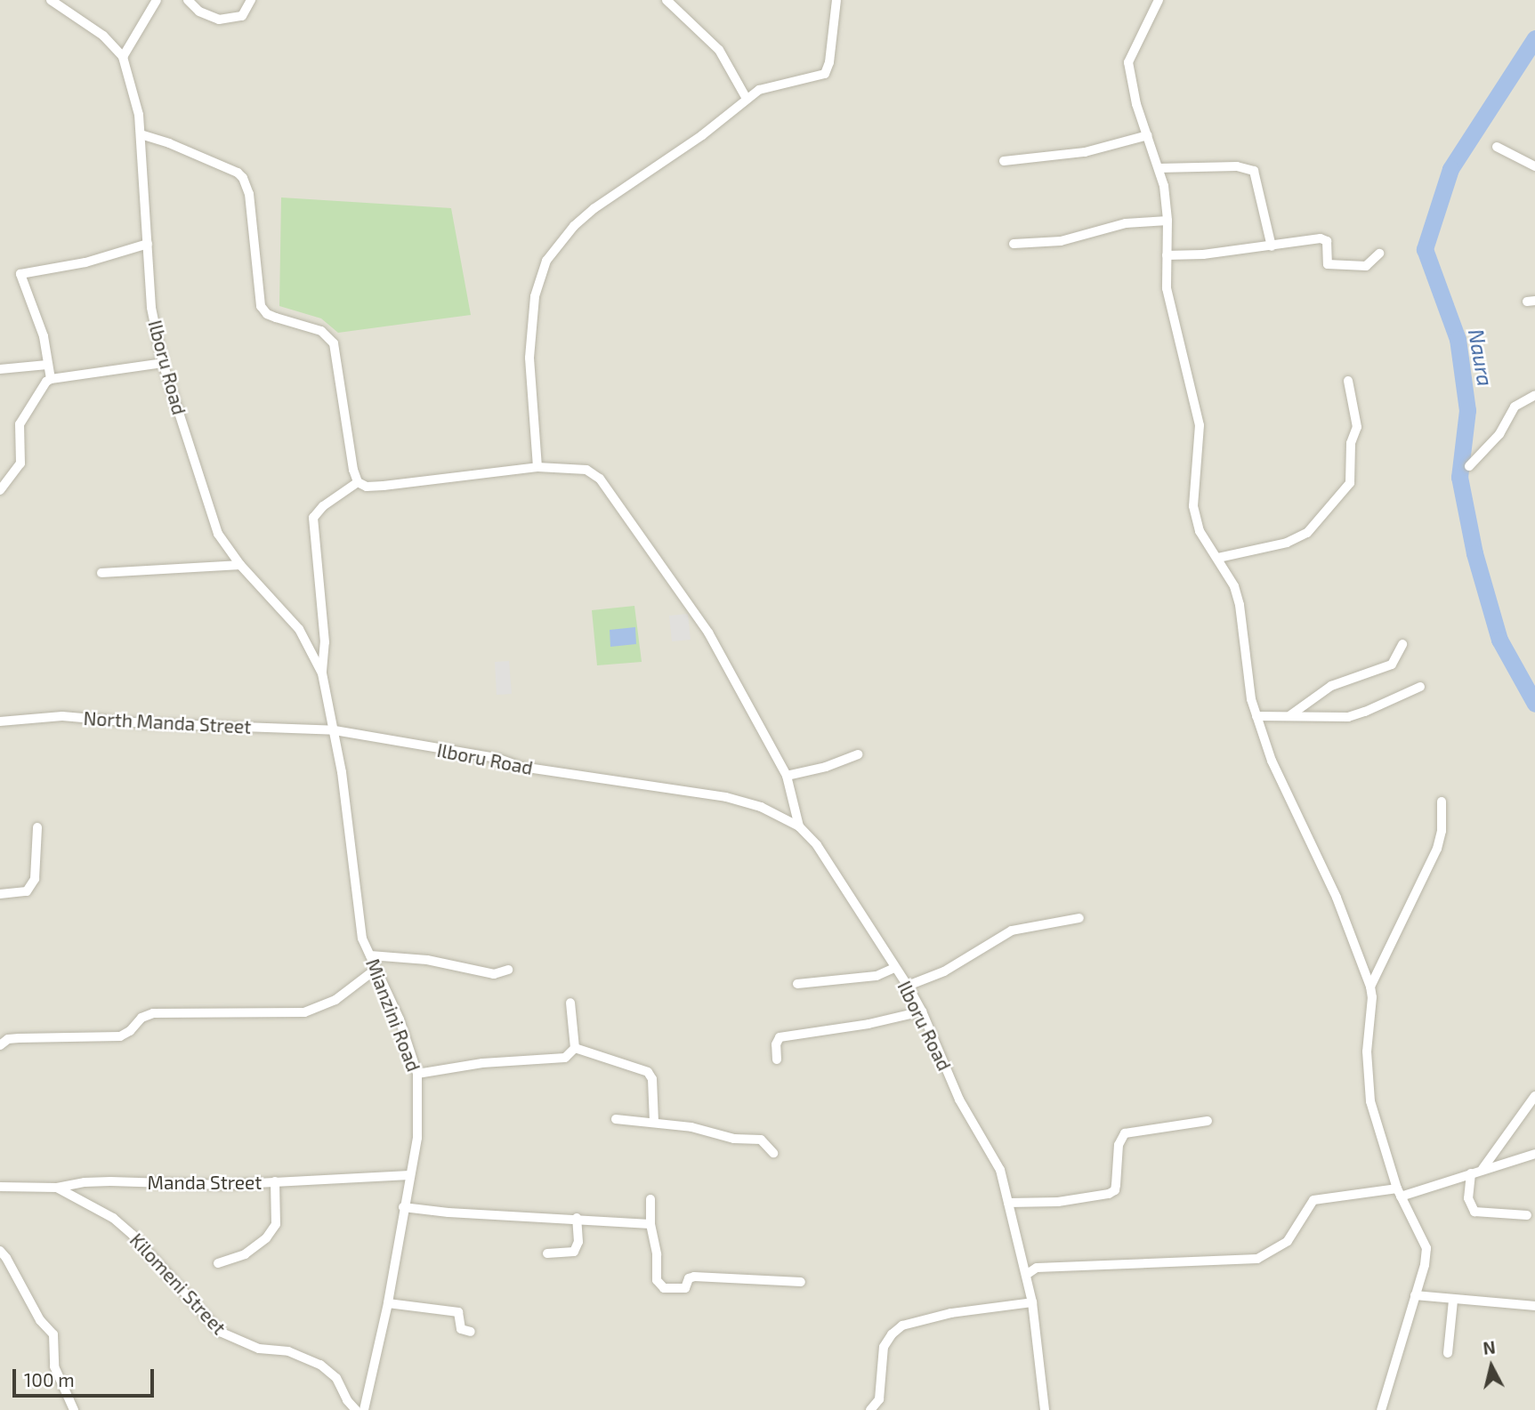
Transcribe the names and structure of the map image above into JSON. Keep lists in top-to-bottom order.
{
  "streets": {
    "street": [
      "Ilboru Road",
      "North Manda Street",
      "Mianzini Road",
      "Manda Street",
      "Kilomeni Street"
    ]
  },
  "crossings": [
    ["Ilboru Road", "North Manda Street"],
    ["Ilboru Road", "Mianzini Road"],
    ["North Manda Street", "Mianzini Road"],
    ["Mianzini Road", "Manda Street"],
    ["Manda Street", "Kilomeni Street"]
  ],
  "water": ["Naura"],
  "scale_bar": "100 m",
  "north": "top"
}
